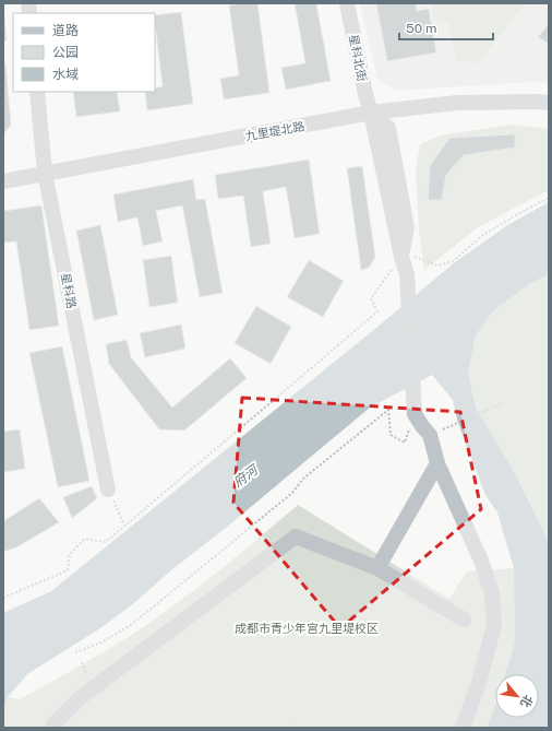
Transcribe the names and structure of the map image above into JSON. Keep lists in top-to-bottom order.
{
  "streets": {
    "street": ["星科北街", "九里堤北路", "星科路"]
  },
  "crossings": [
    ["星科北街", "九里堤北路"],
    ["九里堤北路", "星科路"]
  ],
  "water": ["府河"],
  "parks": ["成都市青少年宫九里堤校区"],
  "legend": ["道路", "公园", "水域"],
  "scale_bar": "50 m",
  "north": "bottom right"
}
